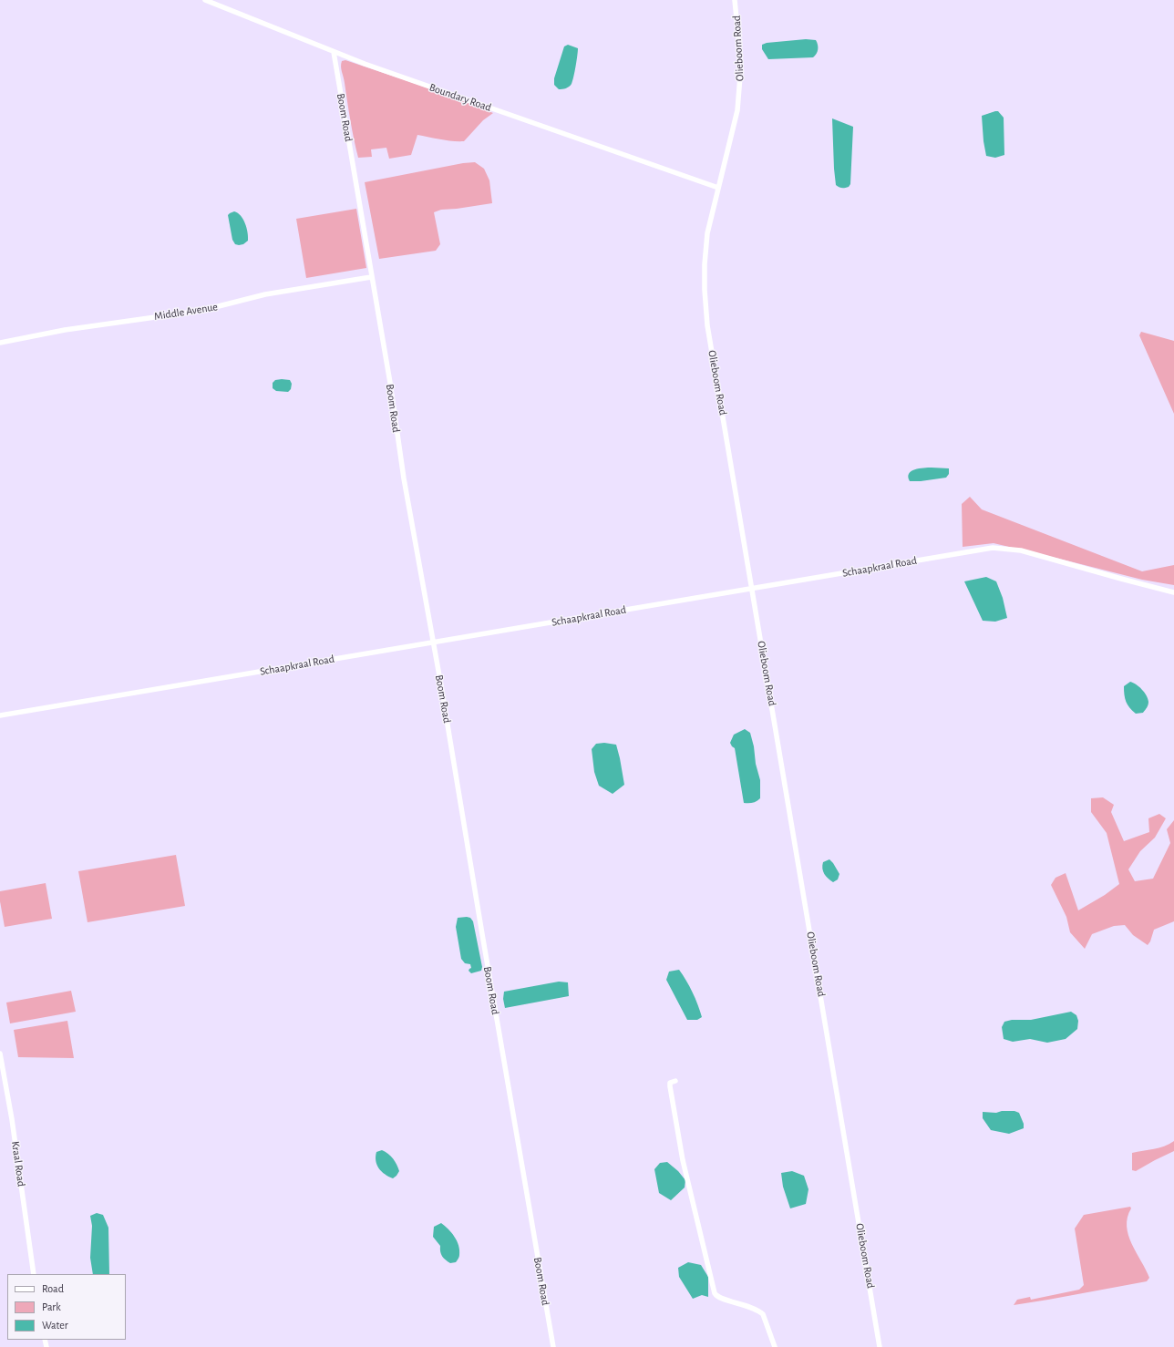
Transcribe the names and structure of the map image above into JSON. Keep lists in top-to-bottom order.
{
  "streets": {
    "street": [
      "Olieboom Road",
      "Boundary Road",
      "Boom Road",
      "Middle Avenue",
      "Schaapkraal Road",
      "Kraal Road"
    ]
  },
  "crossings": [
    ["Olieboom Road", "Boundary Road"],
    ["Olieboom Road", "Schaapkraal Road"],
    ["Boundary Road", "Boom Road"],
    ["Boom Road", "Middle Avenue"],
    ["Boom Road", "Schaapkraal Road"]
  ],
  "legend": ["Road", "Park", "Water"]
}
